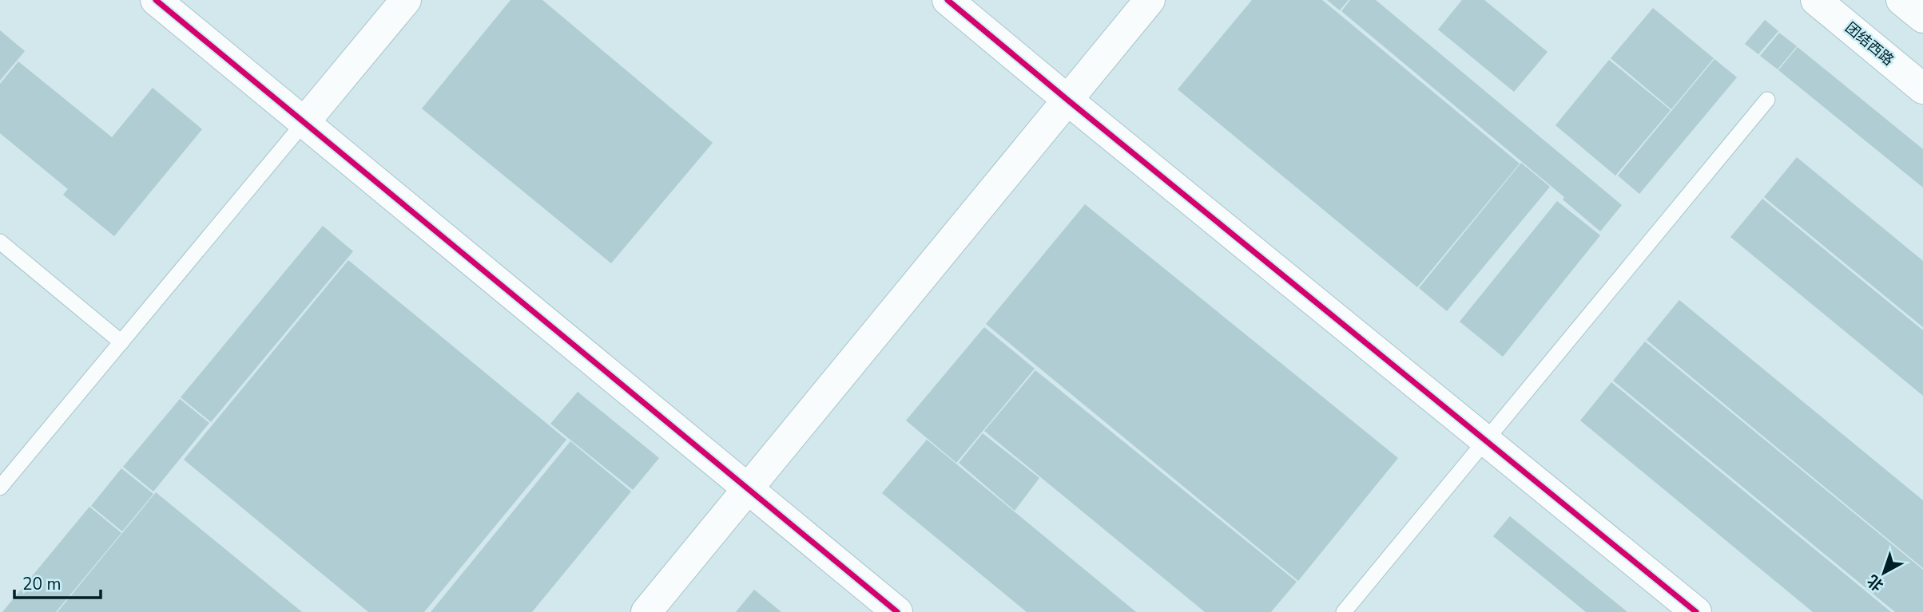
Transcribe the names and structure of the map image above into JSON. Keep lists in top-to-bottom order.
{
  "streets": {
    "street": ["团结西路"]
  },
  "scale_bar": "20 m",
  "north": "bottom left"
}
